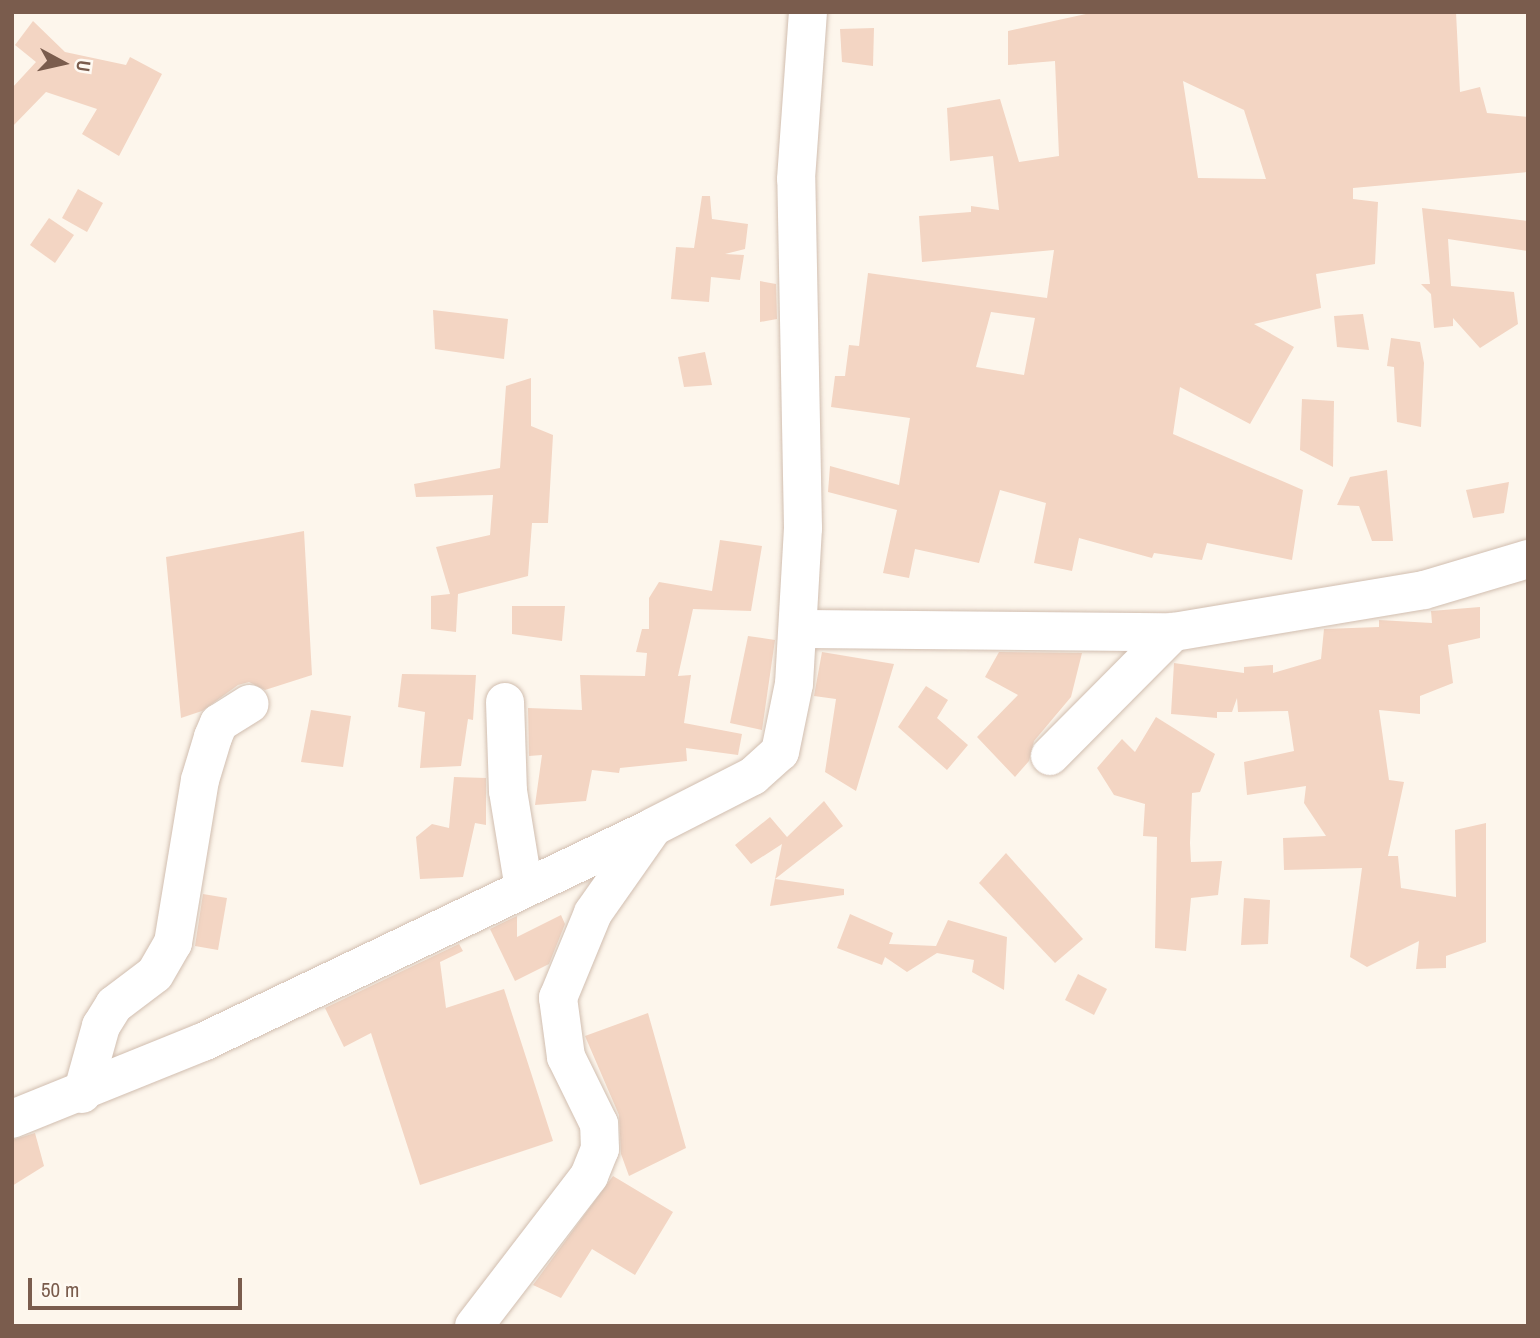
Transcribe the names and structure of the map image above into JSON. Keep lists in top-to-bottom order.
{
  "scale_bar": "50 m",
  "north": "right"
}
